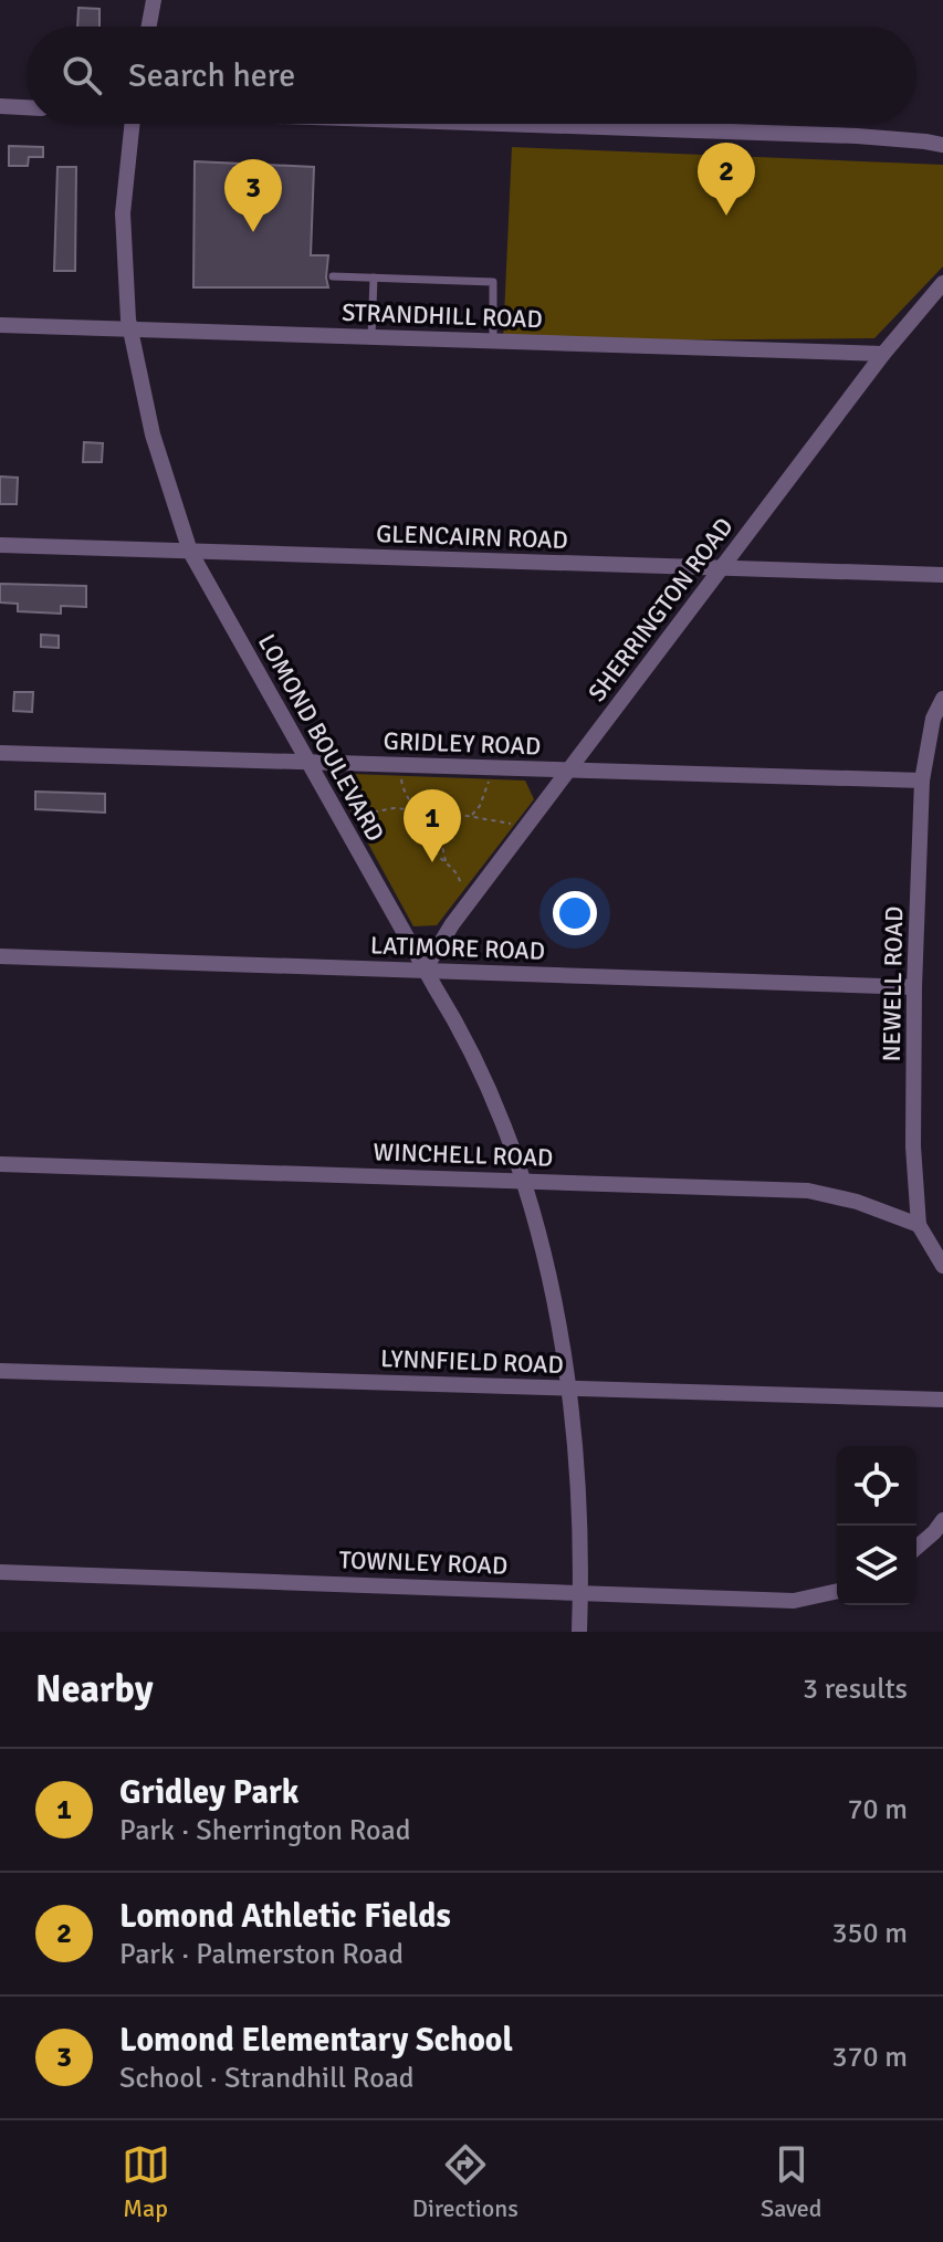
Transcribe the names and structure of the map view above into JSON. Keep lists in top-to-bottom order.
{
  "streets": {
    "street": [
      "STRANDHILL ROAD",
      "GLENCAIRN ROAD",
      "SHERRINGTON ROAD",
      "LOMOND BOULEVARD",
      "GRIDLEY ROAD",
      "LATIMORE ROAD",
      "NEWELL ROAD",
      "WINCHELL ROAD",
      "LYNNFIELD ROAD",
      "TOWNLEY ROAD"
    ]
  },
  "crossings": [
    ["STRANDHILL ROAD", "SHERRINGTON ROAD"],
    ["STRANDHILL ROAD", "LOMOND BOULEVARD"],
    ["GLENCAIRN ROAD", "SHERRINGTON ROAD"],
    ["GLENCAIRN ROAD", "LOMOND BOULEVARD"],
    ["SHERRINGTON ROAD", "LOMOND BOULEVARD"],
    ["SHERRINGTON ROAD", "GRIDLEY ROAD"],
    ["SHERRINGTON ROAD", "LATIMORE ROAD"],
    ["LOMOND BOULEVARD", "GRIDLEY ROAD"],
    ["LOMOND BOULEVARD", "LATIMORE ROAD"],
    ["LOMOND BOULEVARD", "WINCHELL ROAD"],
    ["LOMOND BOULEVARD", "LYNNFIELD ROAD"],
    ["LOMOND BOULEVARD", "TOWNLEY ROAD"],
    ["GRIDLEY ROAD", "NEWELL ROAD"],
    ["LATIMORE ROAD", "NEWELL ROAD"],
    ["NEWELL ROAD", "WINCHELL ROAD"]
  ],
  "page": {
    "search": "Search here",
    "pins": ["2", "3", "1"],
    "heading": ["Nearby", "3 results"],
    "list": [
      {
        "mark": "1",
        "name": "Gridley Park",
        "note": "Park · Sherrington Road",
        "value": "70 m"
      },
      {
        "mark": "2",
        "name": "Lomond Athletic Fields",
        "note": "Park · Palmerston Road",
        "value": "350 m"
      },
      {
        "mark": "3",
        "name": "Lomond Elementary School",
        "note": "School · Strandhill Road",
        "value": "370 m"
      }
    ],
    "nav": ["Map", "Directions", "Saved"]
  }
}
